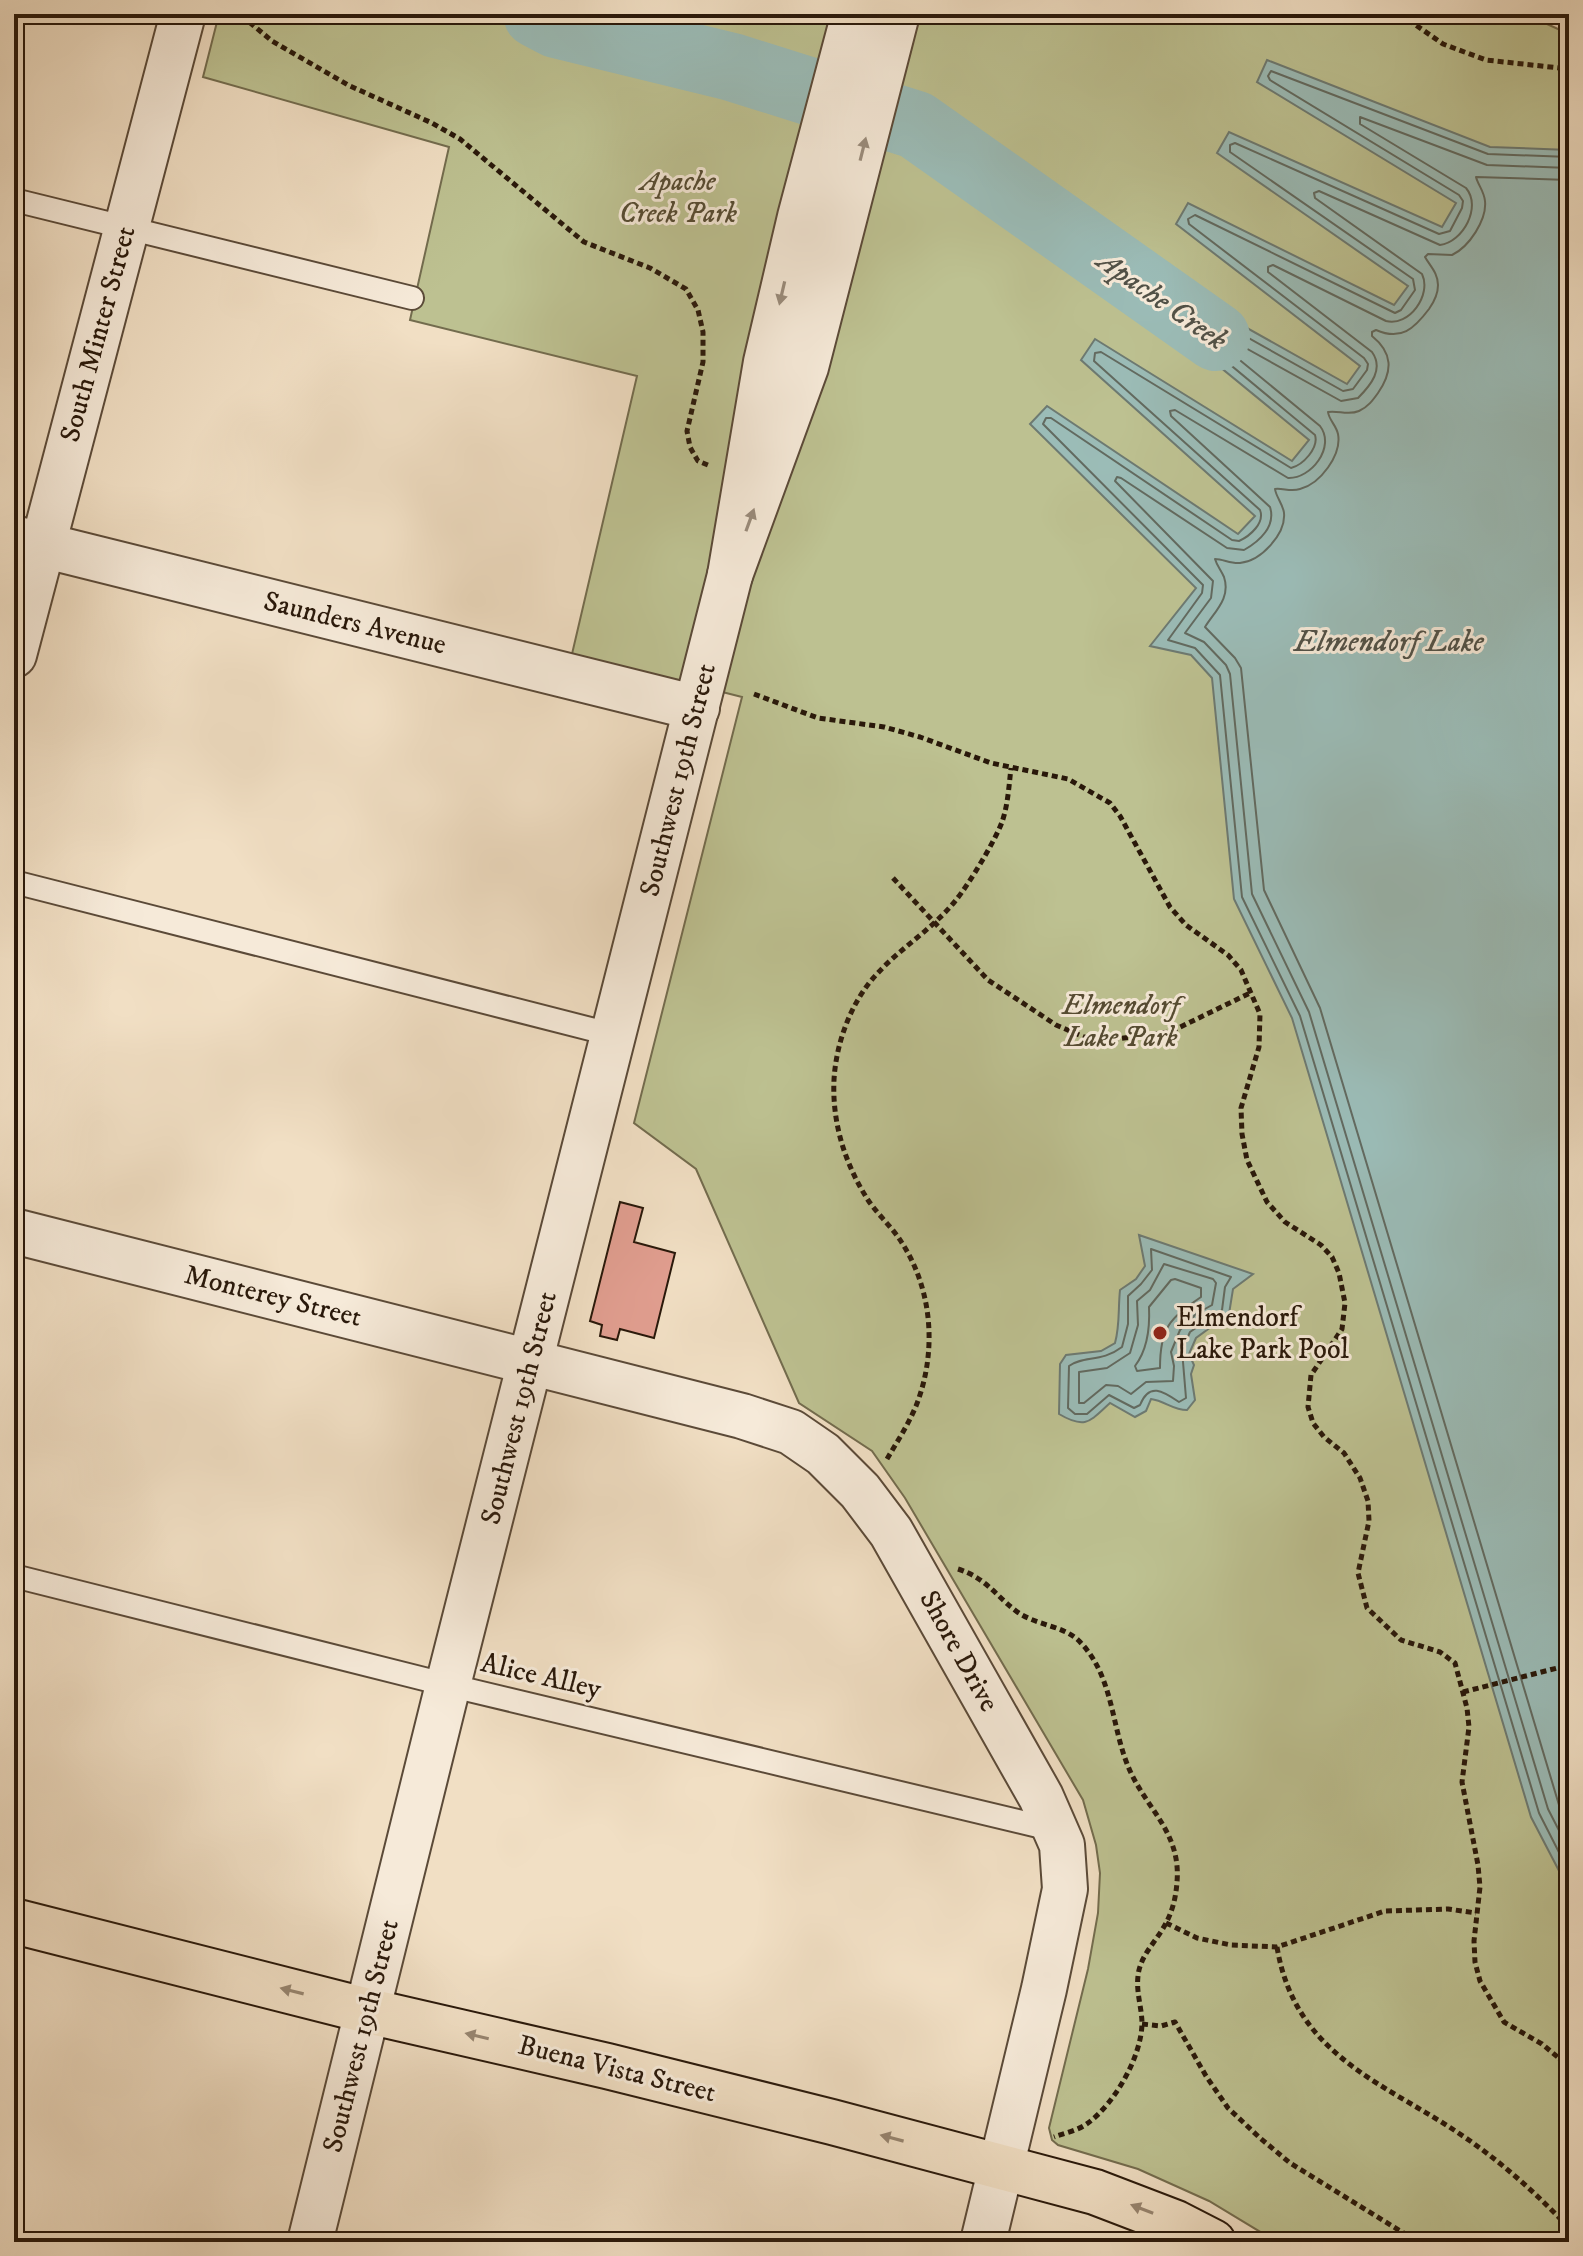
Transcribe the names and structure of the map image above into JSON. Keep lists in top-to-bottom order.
{
  "streets": {
    "main road": ["Buena Vista Street"],
    "street": [
      "South Minter Street",
      "Saunders Avenue",
      "Southwest 19th Street",
      "Monterey Street",
      "Shore Drive"
    ],
    "lane": ["Alice Alley"]
  },
  "crossings": [
    ["South Minter Street", "Saunders Avenue"],
    ["Saunders Avenue", "Southwest 19th Street"],
    ["Southwest 19th Street", "Monterey Street"],
    ["Southwest 19th Street", "Shore Drive"],
    ["Southwest 19th Street", "Alice Alley"],
    ["Southwest 19th Street", "Buena Vista Street"],
    ["Monterey Street", "Shore Drive"],
    ["Shore Drive", "Alice Alley"],
    ["Shore Drive", "Buena Vista Street"]
  ],
  "one_way": ["Buena Vista Street"],
  "water": ["Apache Creek", "Elmendorf Lake"],
  "parks": ["Apache Creek Park", "Elmendorf Lake Park"],
  "places": ["Elmendorf Lake Park Pool"]
}
